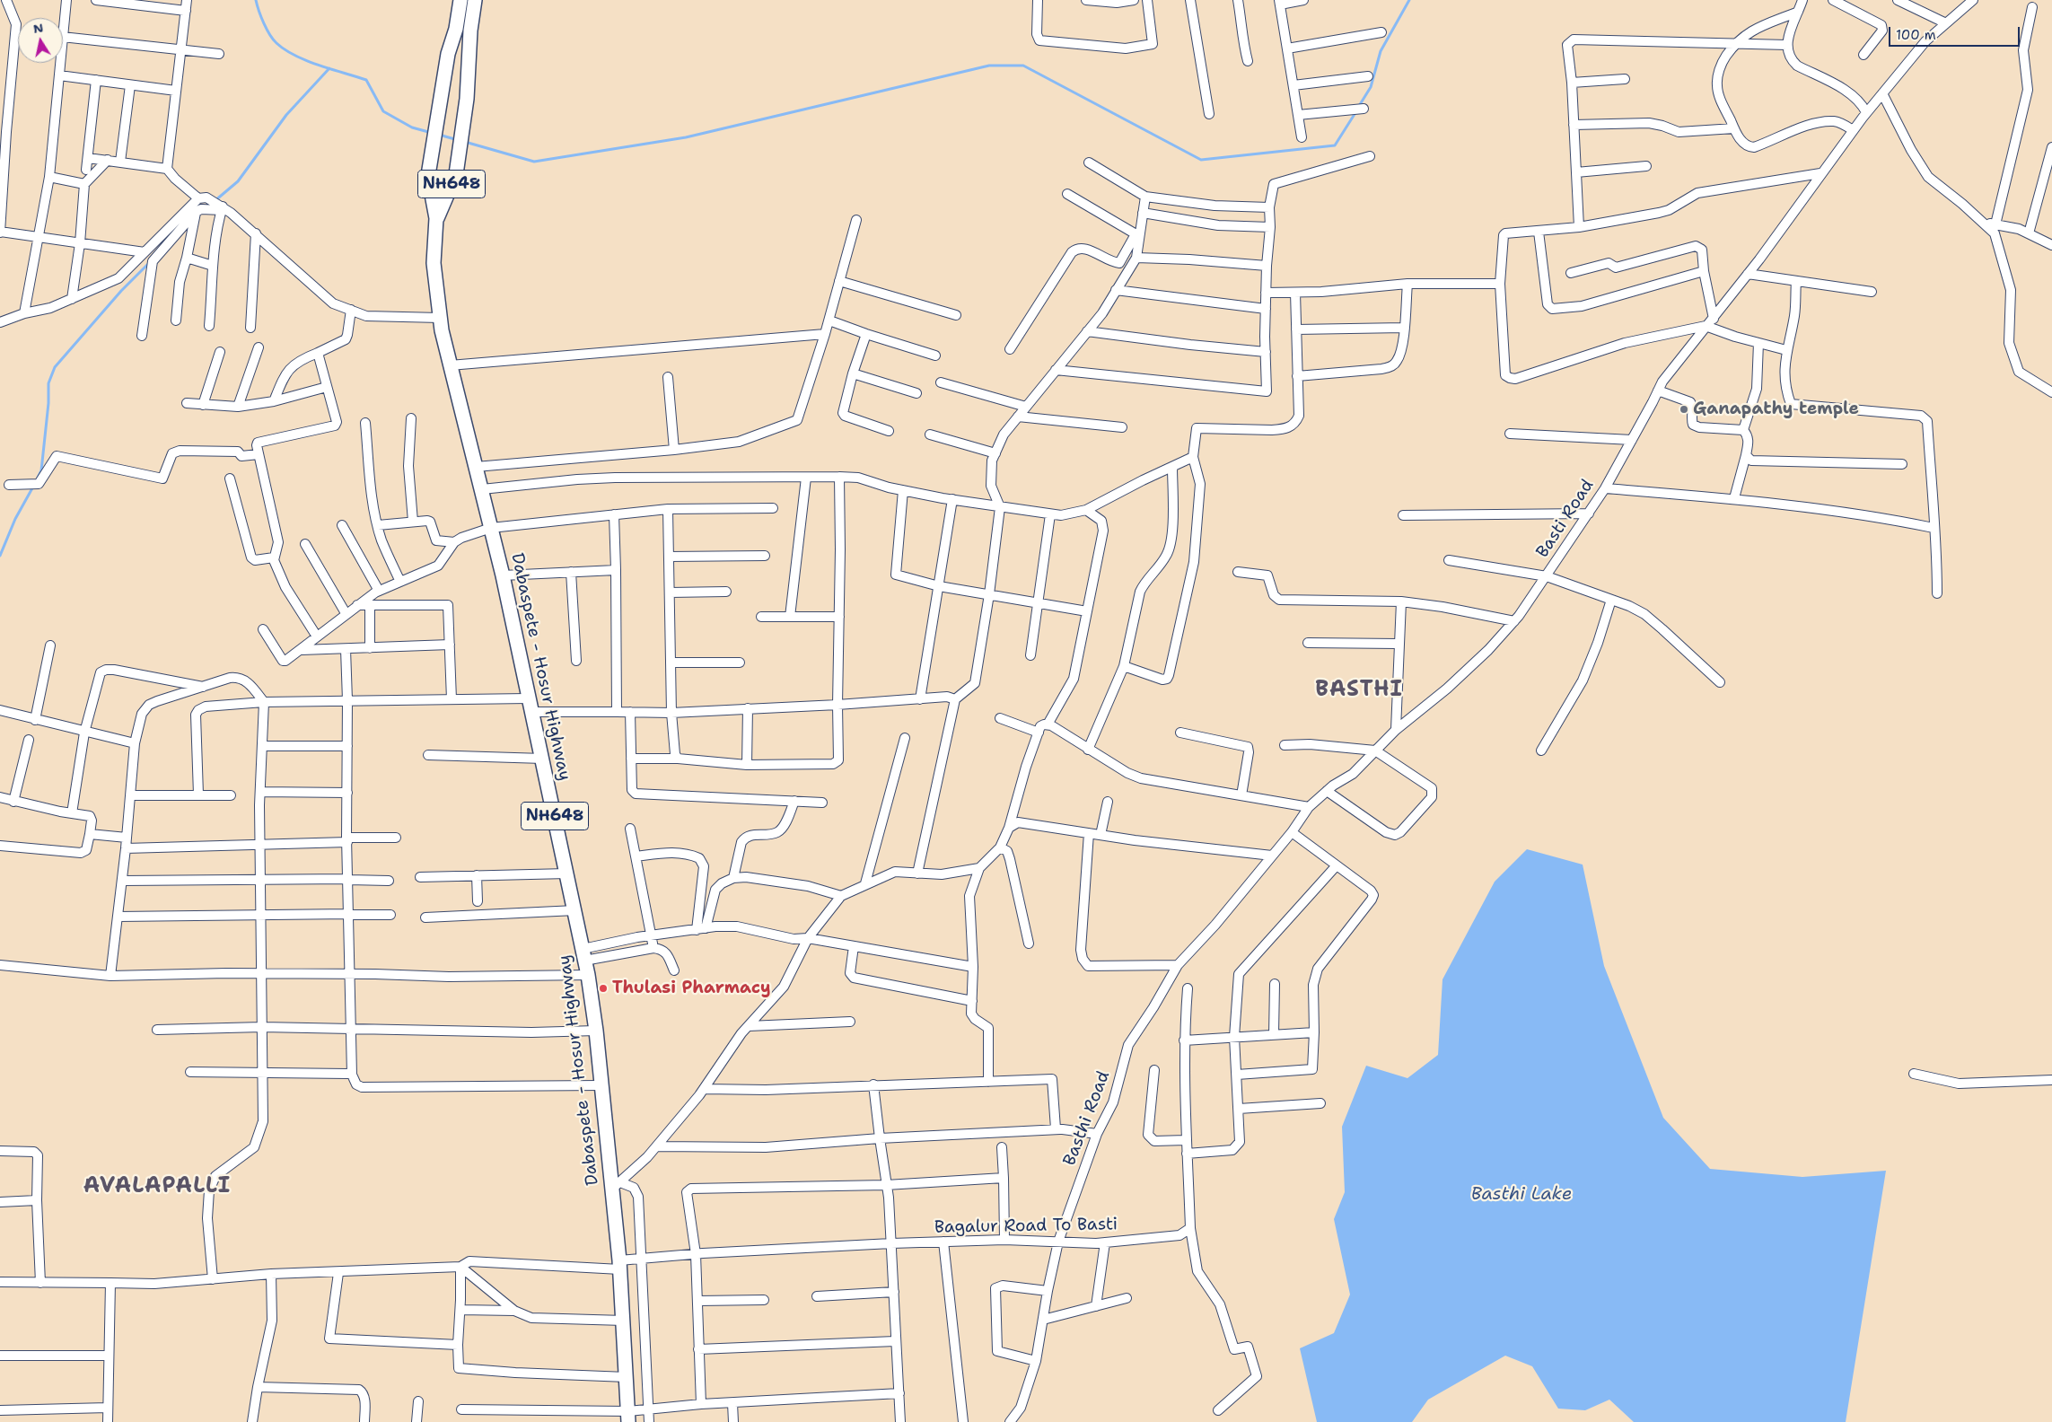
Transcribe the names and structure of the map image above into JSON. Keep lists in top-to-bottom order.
{
  "streets": {
    "highway": ["NH648", "Dabaspete - Hosur Highway"],
    "street": ["Basti Road", "Basthi Road", "Bagalur Road To Basti"]
  },
  "crossings": [
    ["NH648", "Dabaspete - Hosur Highway"],
    ["Basti Road", "Basthi Road"],
    ["Dabaspete - Hosur Highway", "Bagalur Road To Basti"],
    ["Basthi Road", "Bagalur Road To Basti"]
  ],
  "districts": ["BASTHI", "AVALAPALLI"],
  "water": ["Basthi Lake"],
  "places": ["Ganapathy temple", "Thulasi Pharmacy"],
  "scale_bar": "100 m",
  "north": "top"
}
